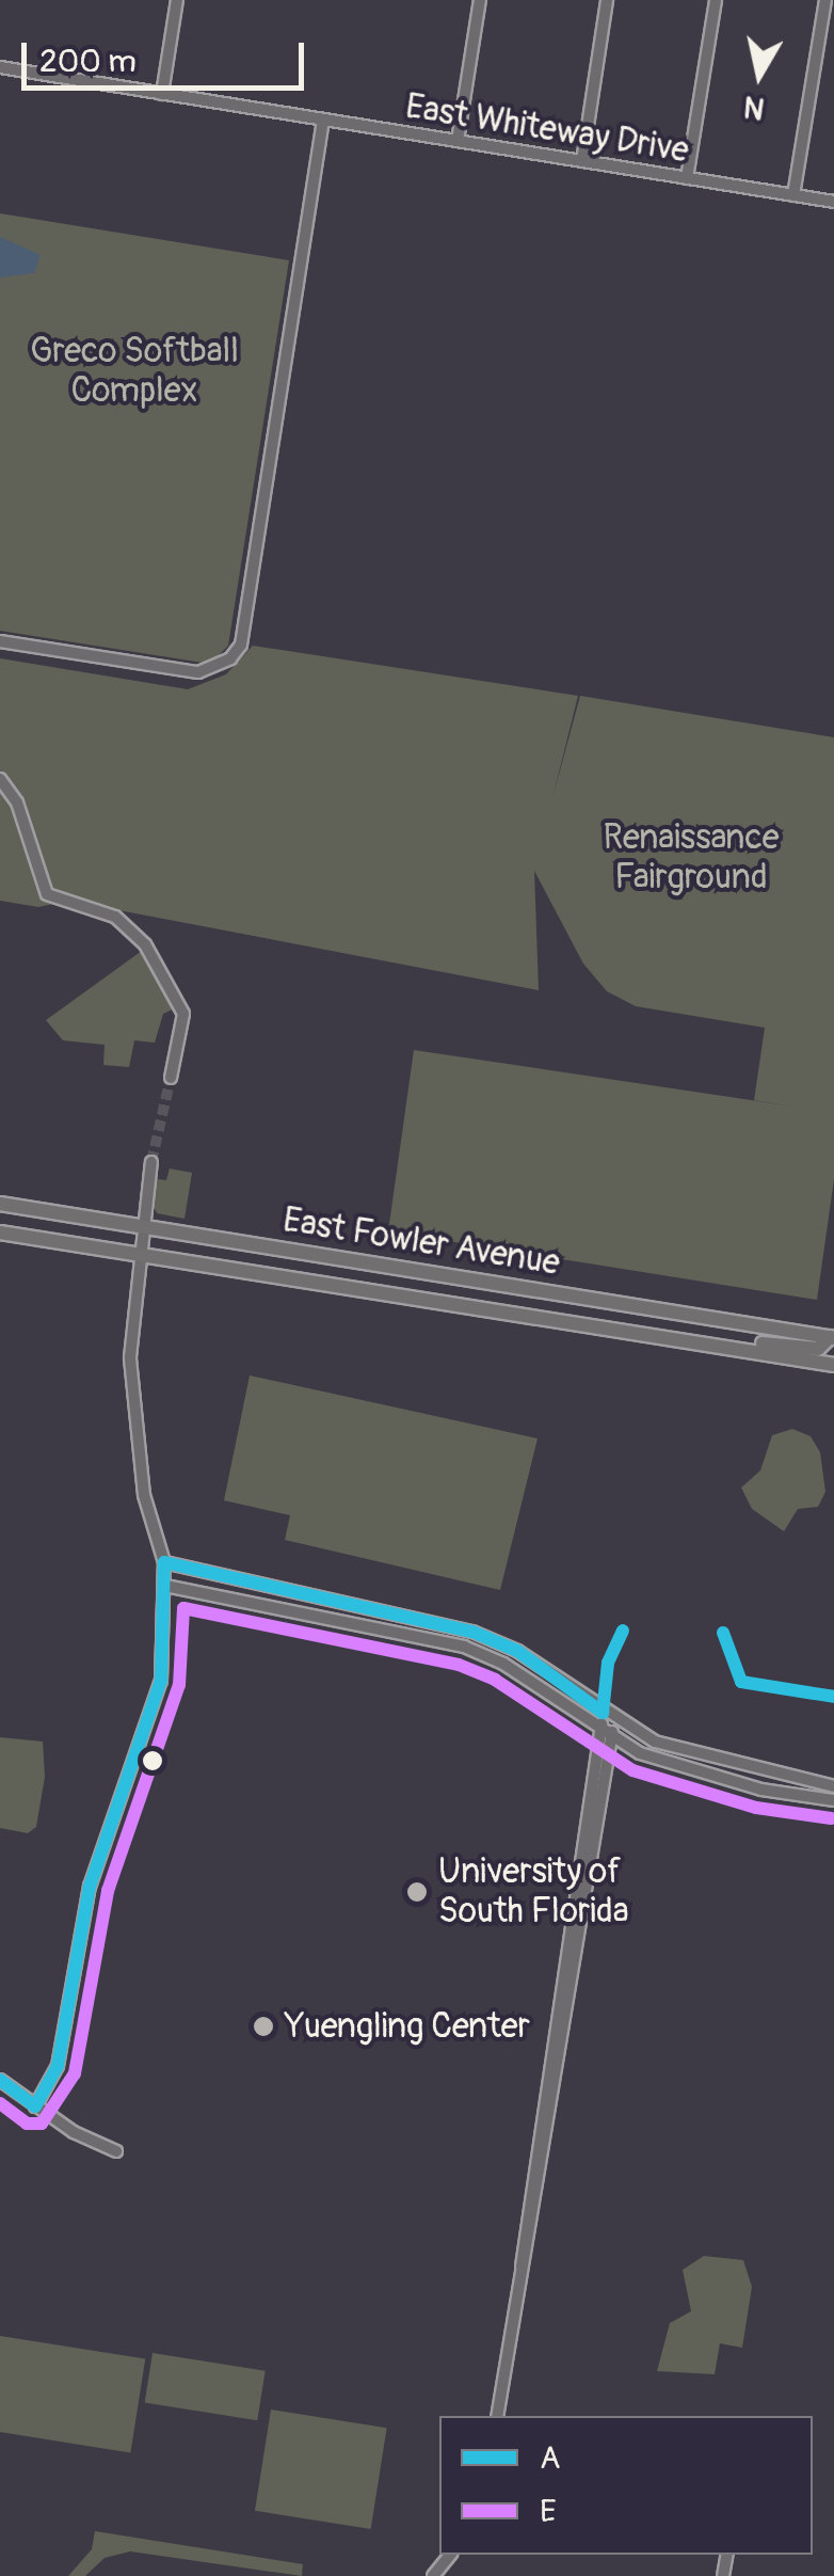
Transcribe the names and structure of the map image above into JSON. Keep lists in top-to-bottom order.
{
  "streets": {
    "main road": ["East Fowler Avenue"],
    "street": ["East Whiteway Drive"]
  },
  "parks": ["Greco Softball Complex", "Renaissance Fairground"],
  "places": ["University of South Florida", "Yuengling Center"],
  "lines": ["transit line A", "transit line E"],
  "legend": ["A", "E"],
  "scale_bar": "200 m",
  "north": "bottom"
}
